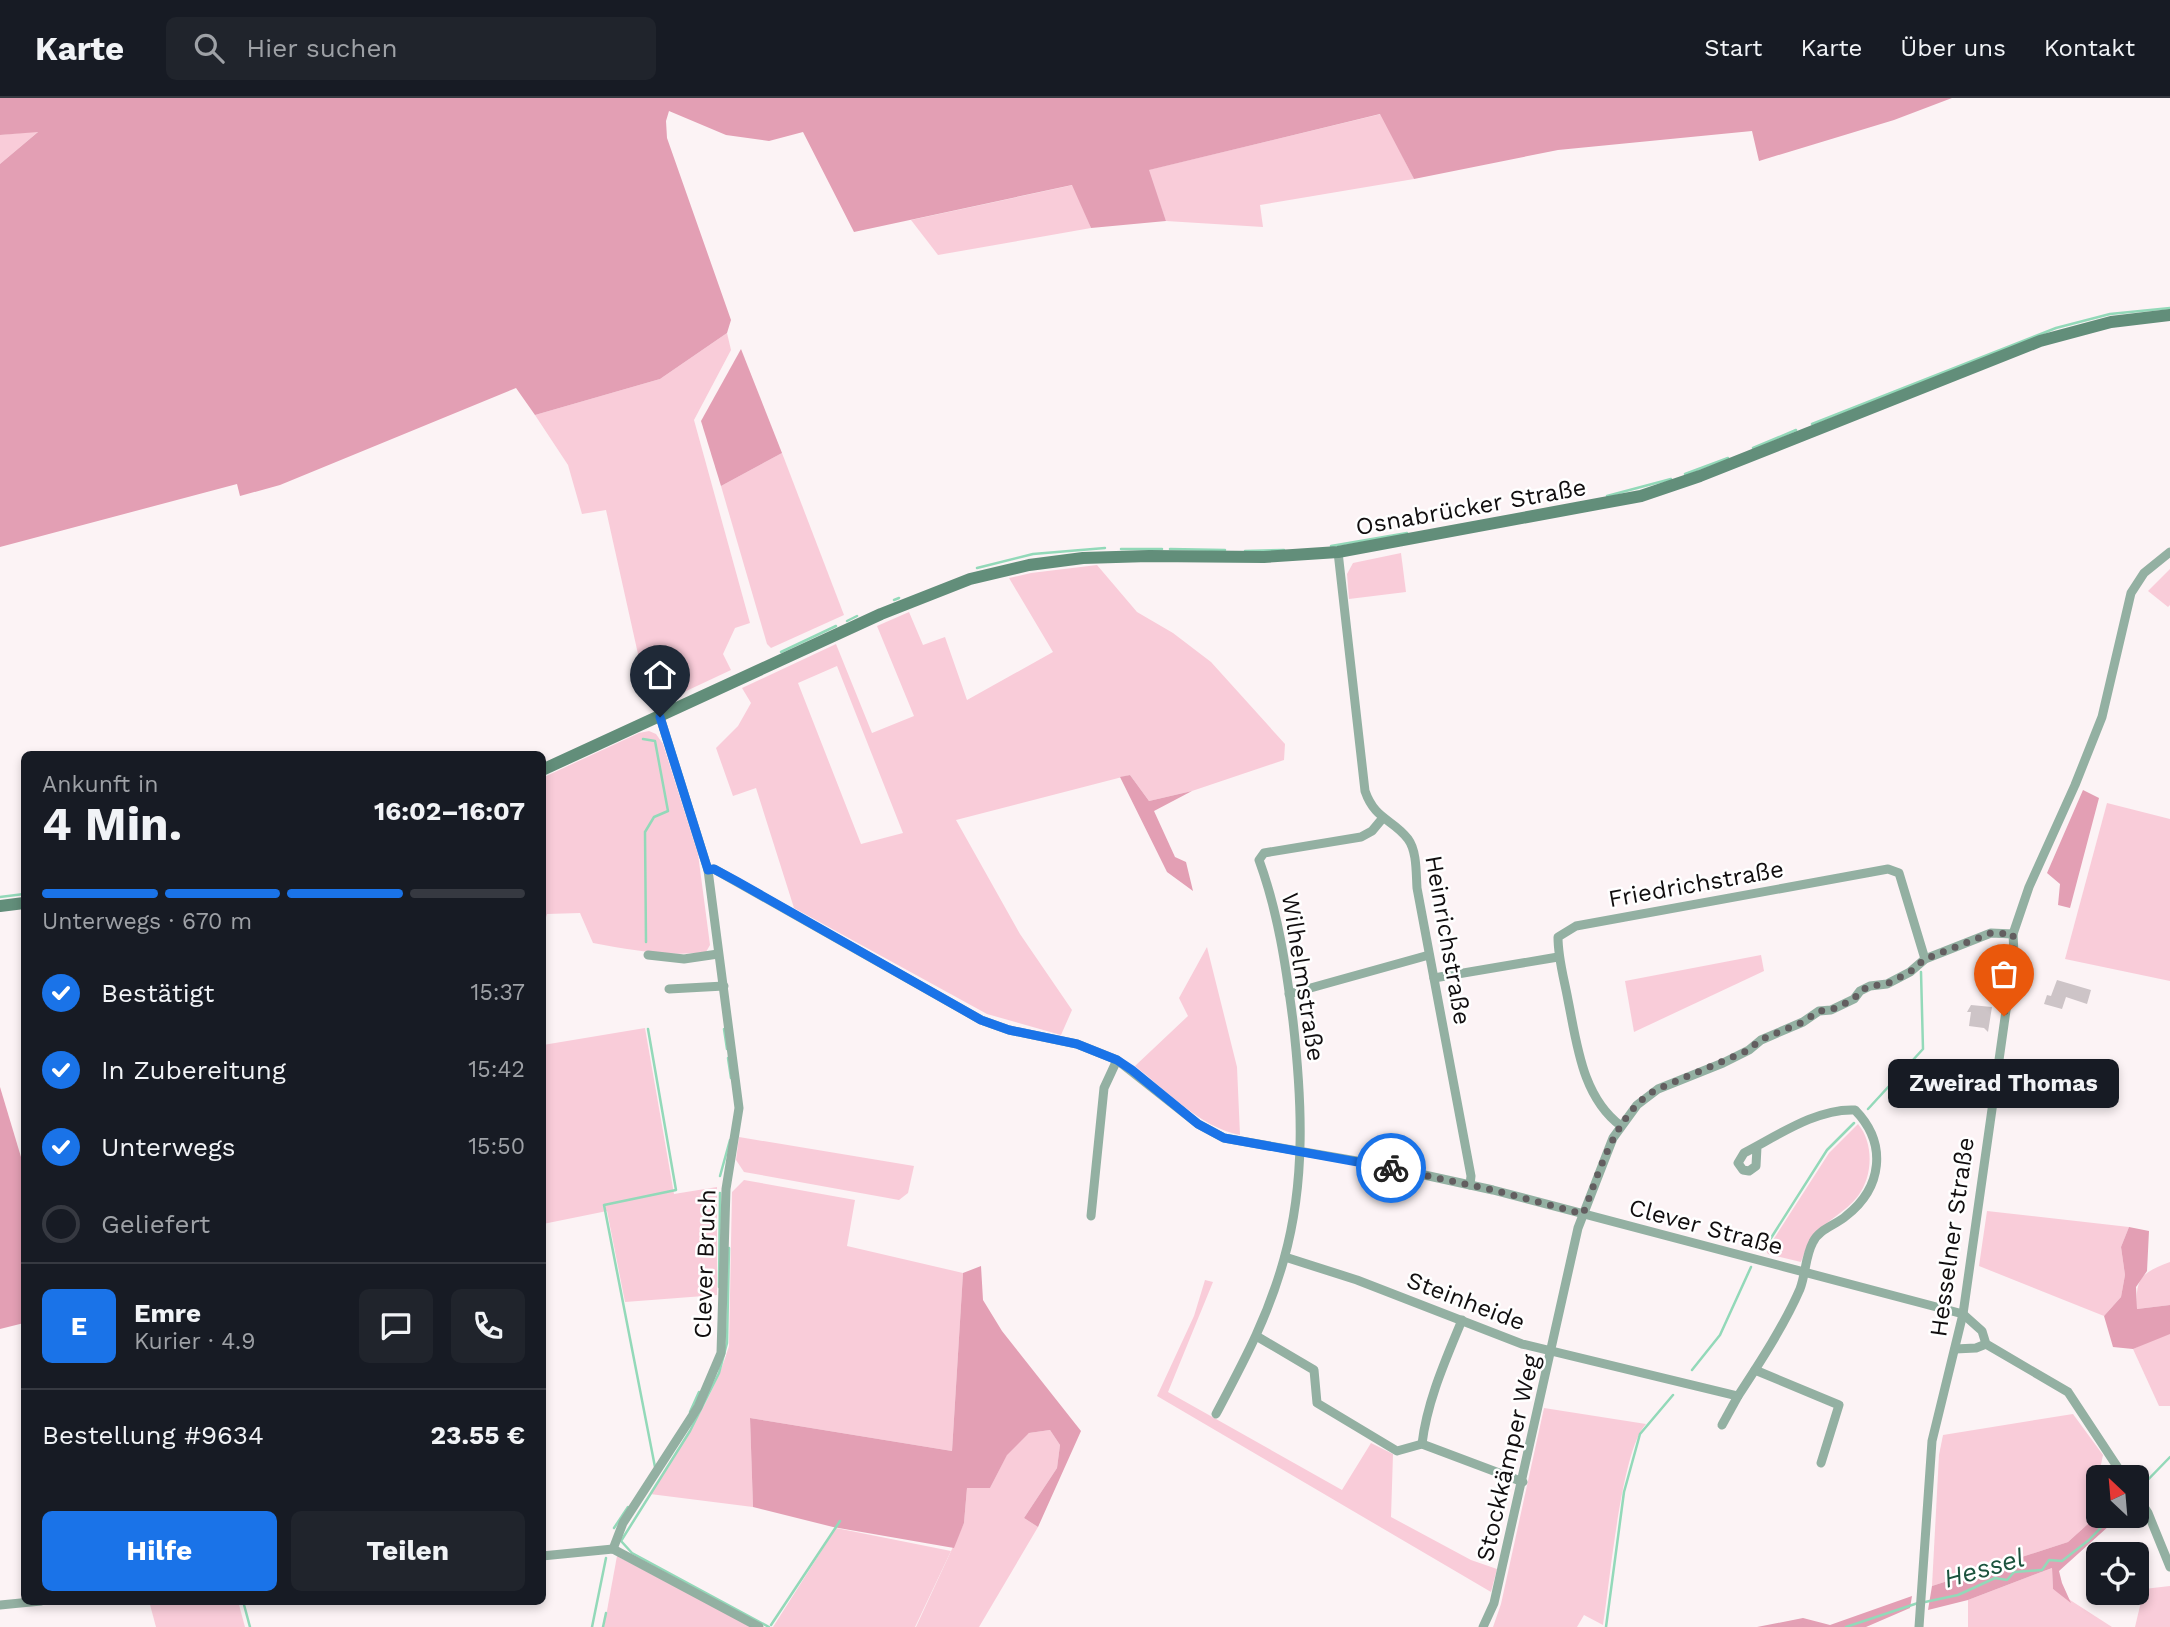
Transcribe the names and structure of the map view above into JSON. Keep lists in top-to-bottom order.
{
  "streets": {
    "main road": ["Osnabrücker Straße"],
    "street": [
      "Friedrichstraße",
      "Heinrichstraße",
      "Wilhelmstraße",
      "Clever Straße",
      "Hesselner Straße",
      "Clever Bruch",
      "Steinheide",
      "Stockkämper Weg"
    ]
  },
  "crossings": [
    ["Osnabrücker Straße", "Heinrichstraße"],
    ["Friedrichstraße", "Stockkämper Weg"],
    ["Heinrichstraße", "Wilhelmstraße"],
    ["Heinrichstraße", "Clever Straße"],
    ["Wilhelmstraße", "Clever Straße"],
    ["Clever Straße", "Hesselner Straße"],
    ["Clever Straße", "Clever Bruch"],
    ["Clever Straße", "Stockkämper Weg"],
    ["Hesselner Straße", "Stockkämper Weg"],
    ["Steinheide", "Stockkämper Weg"]
  ],
  "water": ["Hessel"],
  "places": ["Zweirad Thomas"],
  "north": "top left",
  "page": {
    "header": "Karte",
    "search": "Hier suchen",
    "nav": [
      "Start",
      "Karte",
      "Über uns",
      "Kontakt"
    ],
    "heading": ["4 Min.", "Ankunft in", "16:02–16:07"],
    "panel": [
      "Emre",
      "Kurier · 4.9",
      "Bestellung #9634",
      "23.55 €"
    ],
    "bar": "Unterwegs · 670 m",
    "list": [
      ["Bestätigt", "15:37"],
      ["In Zubereitung", "15:42"],
      ["Unterwegs", "15:50"],
      "Geliefert"
    ],
    "bubble": "Zweirad Thomas",
    "round": "E",
    "buttons": ["Hilfe", "Teilen"]
  }
}
